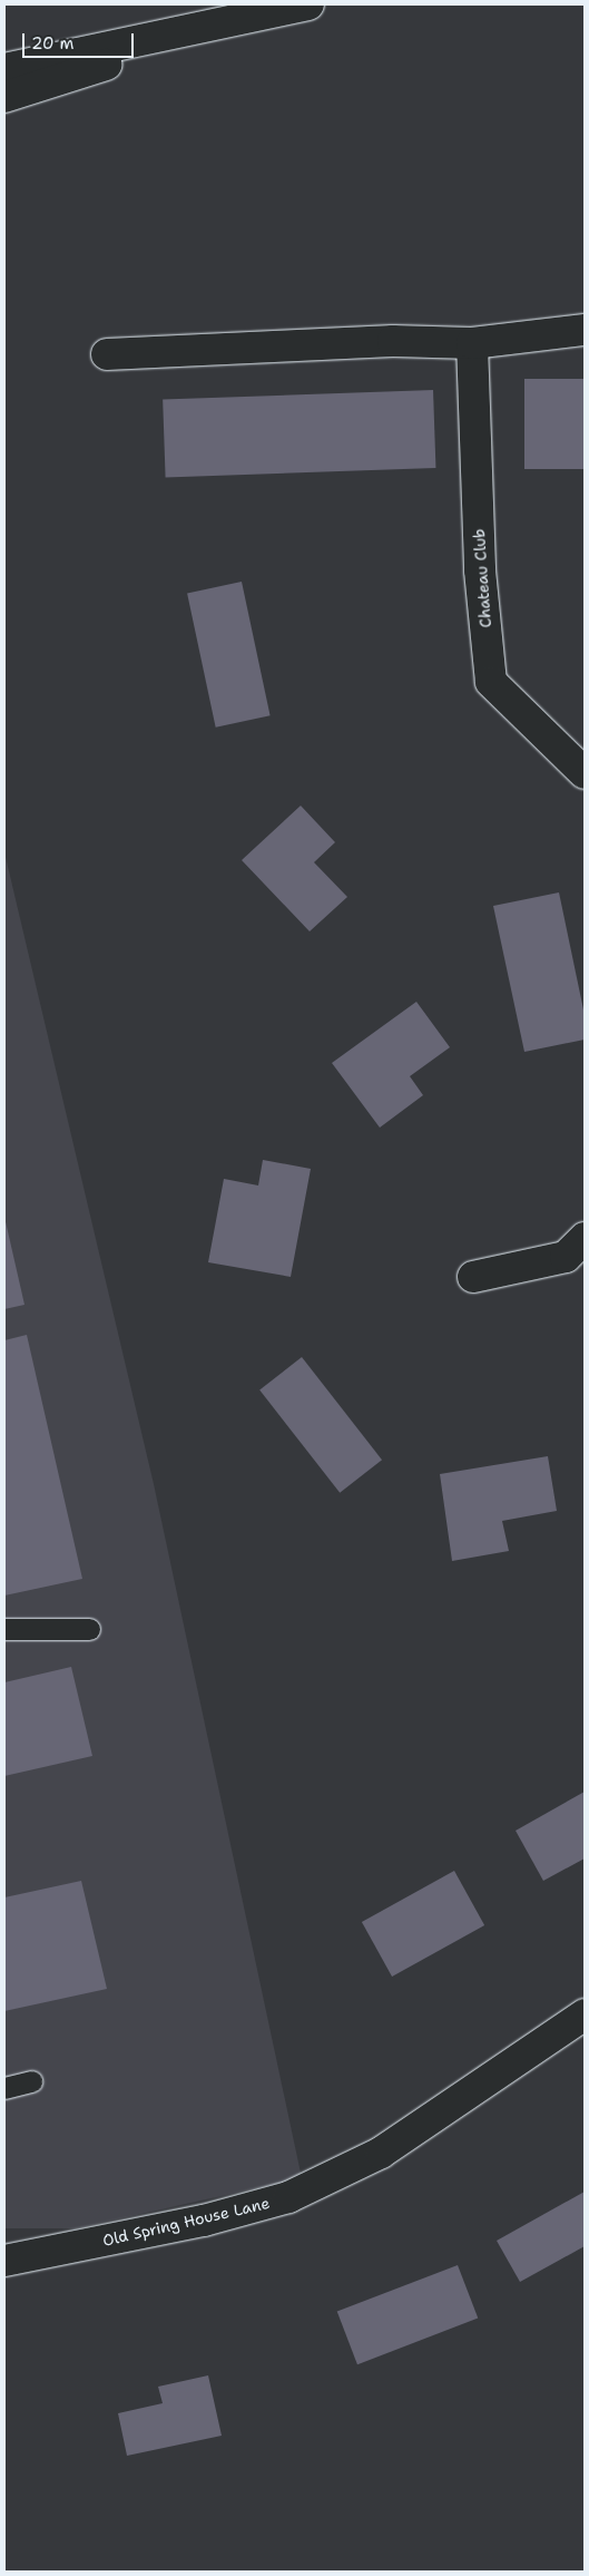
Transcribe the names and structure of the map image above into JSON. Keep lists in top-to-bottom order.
{
  "streets": {
    "main road": ["Chateau Club", "Old Spring House Lane"]
  },
  "scale_bar": "20 m"
}
